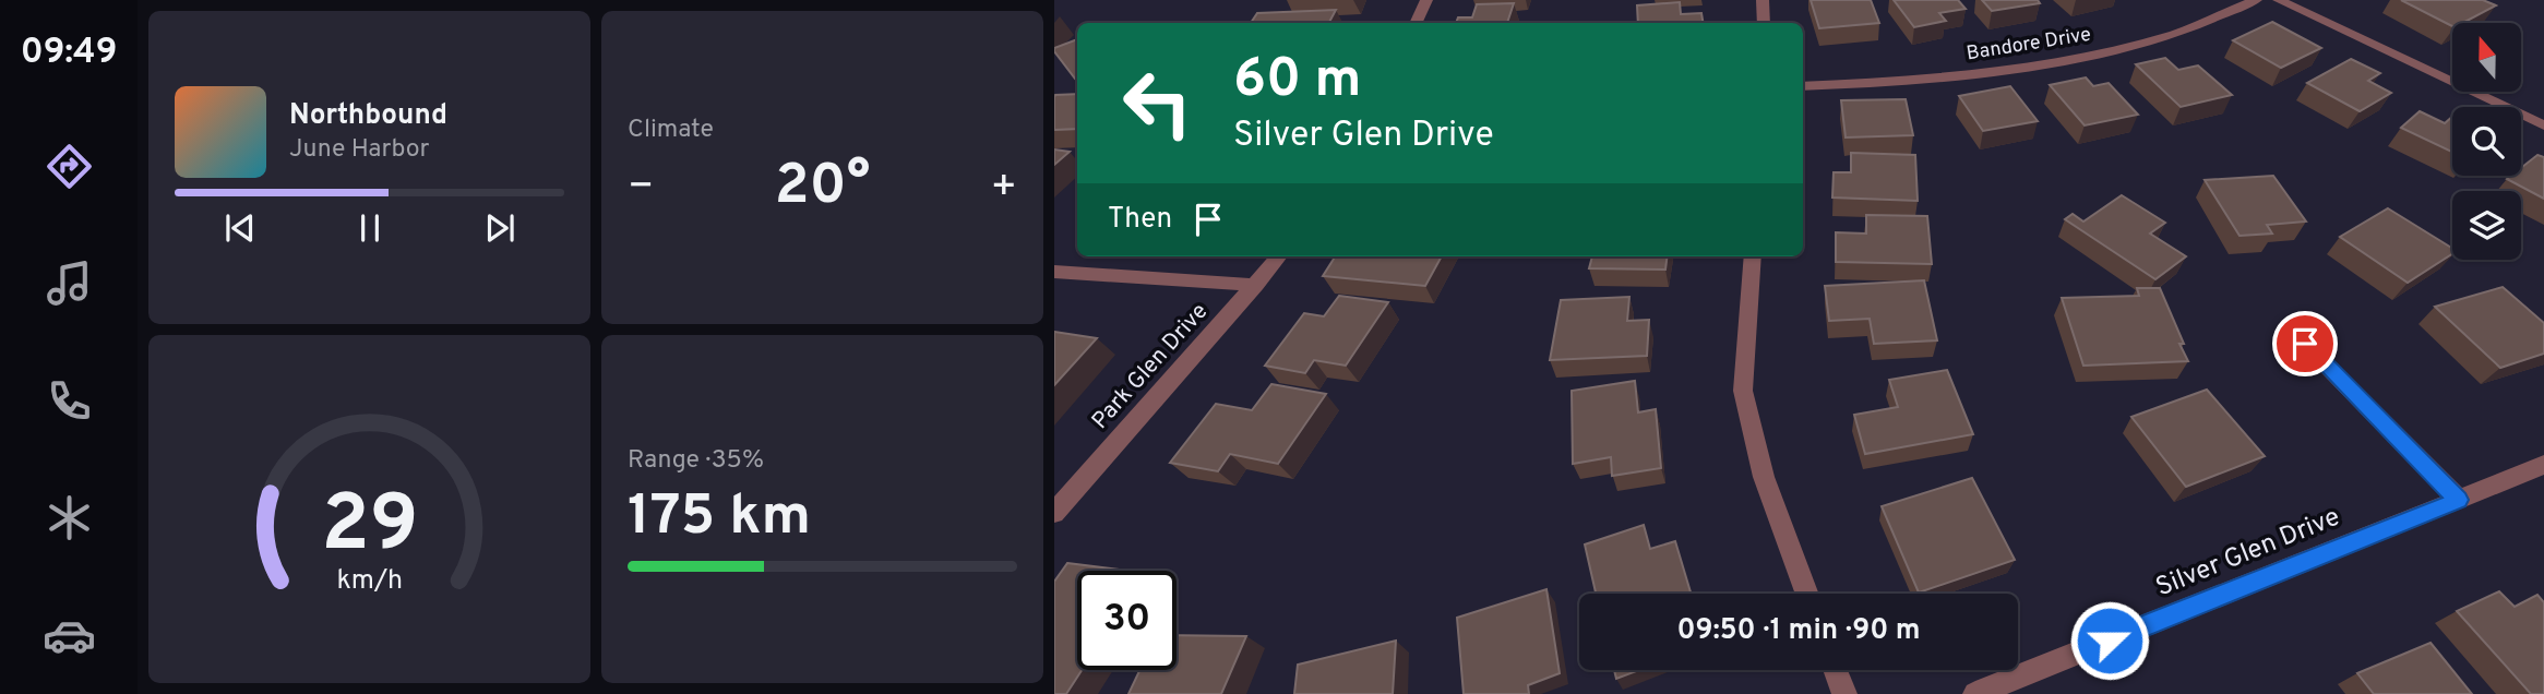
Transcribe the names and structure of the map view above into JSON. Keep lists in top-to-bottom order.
{
  "streets": {
    "street": ["Bandore Drive", "Park Glen Drive", "Silver Glen Drive"]
  },
  "north": "top",
  "page": {
    "tabs": "09:49",
    "tile": [
      "Climate",
      ["Range · 35%", "175 km"]
    ],
    "turn": ["60 m", "Silver Glen Drive"],
    "song": ["Northbound", "June Harbor"],
    "heat": ["−", "20°", "+"],
    "then": "Then",
    "limit": "30",
    "trip": "09:50 · 1 min · 90 m",
    "gauge": ["29", "km/h"]
  }
}
